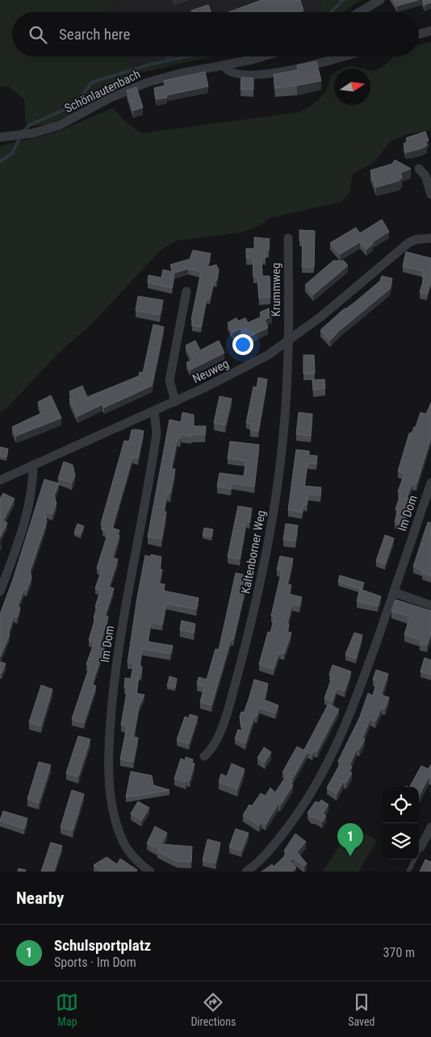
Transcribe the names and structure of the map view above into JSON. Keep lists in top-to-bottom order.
{
  "streets": {
    "street": [
      "Schönlautenbach",
      "Krummweg",
      "Neuweg",
      "Im Dom",
      "Kaltenborner Weg"
    ]
  },
  "crossings": [
    ["Krummweg", "Neuweg"],
    ["Krummweg", "Kaltenborner Weg"],
    ["Neuweg", "Im Dom"],
    ["Neuweg", "Kaltenborner Weg"]
  ],
  "north": "right",
  "page": {
    "search": "Search here",
    "pins": "1",
    "heading": "Nearby",
    "list": [
      {
        "mark": "1",
        "name": "Schulsportplatz",
        "note": "Sports · Im Dom",
        "value": "370 m"
      }
    ],
    "nav": ["Map", "Directions", "Saved"]
  }
}
